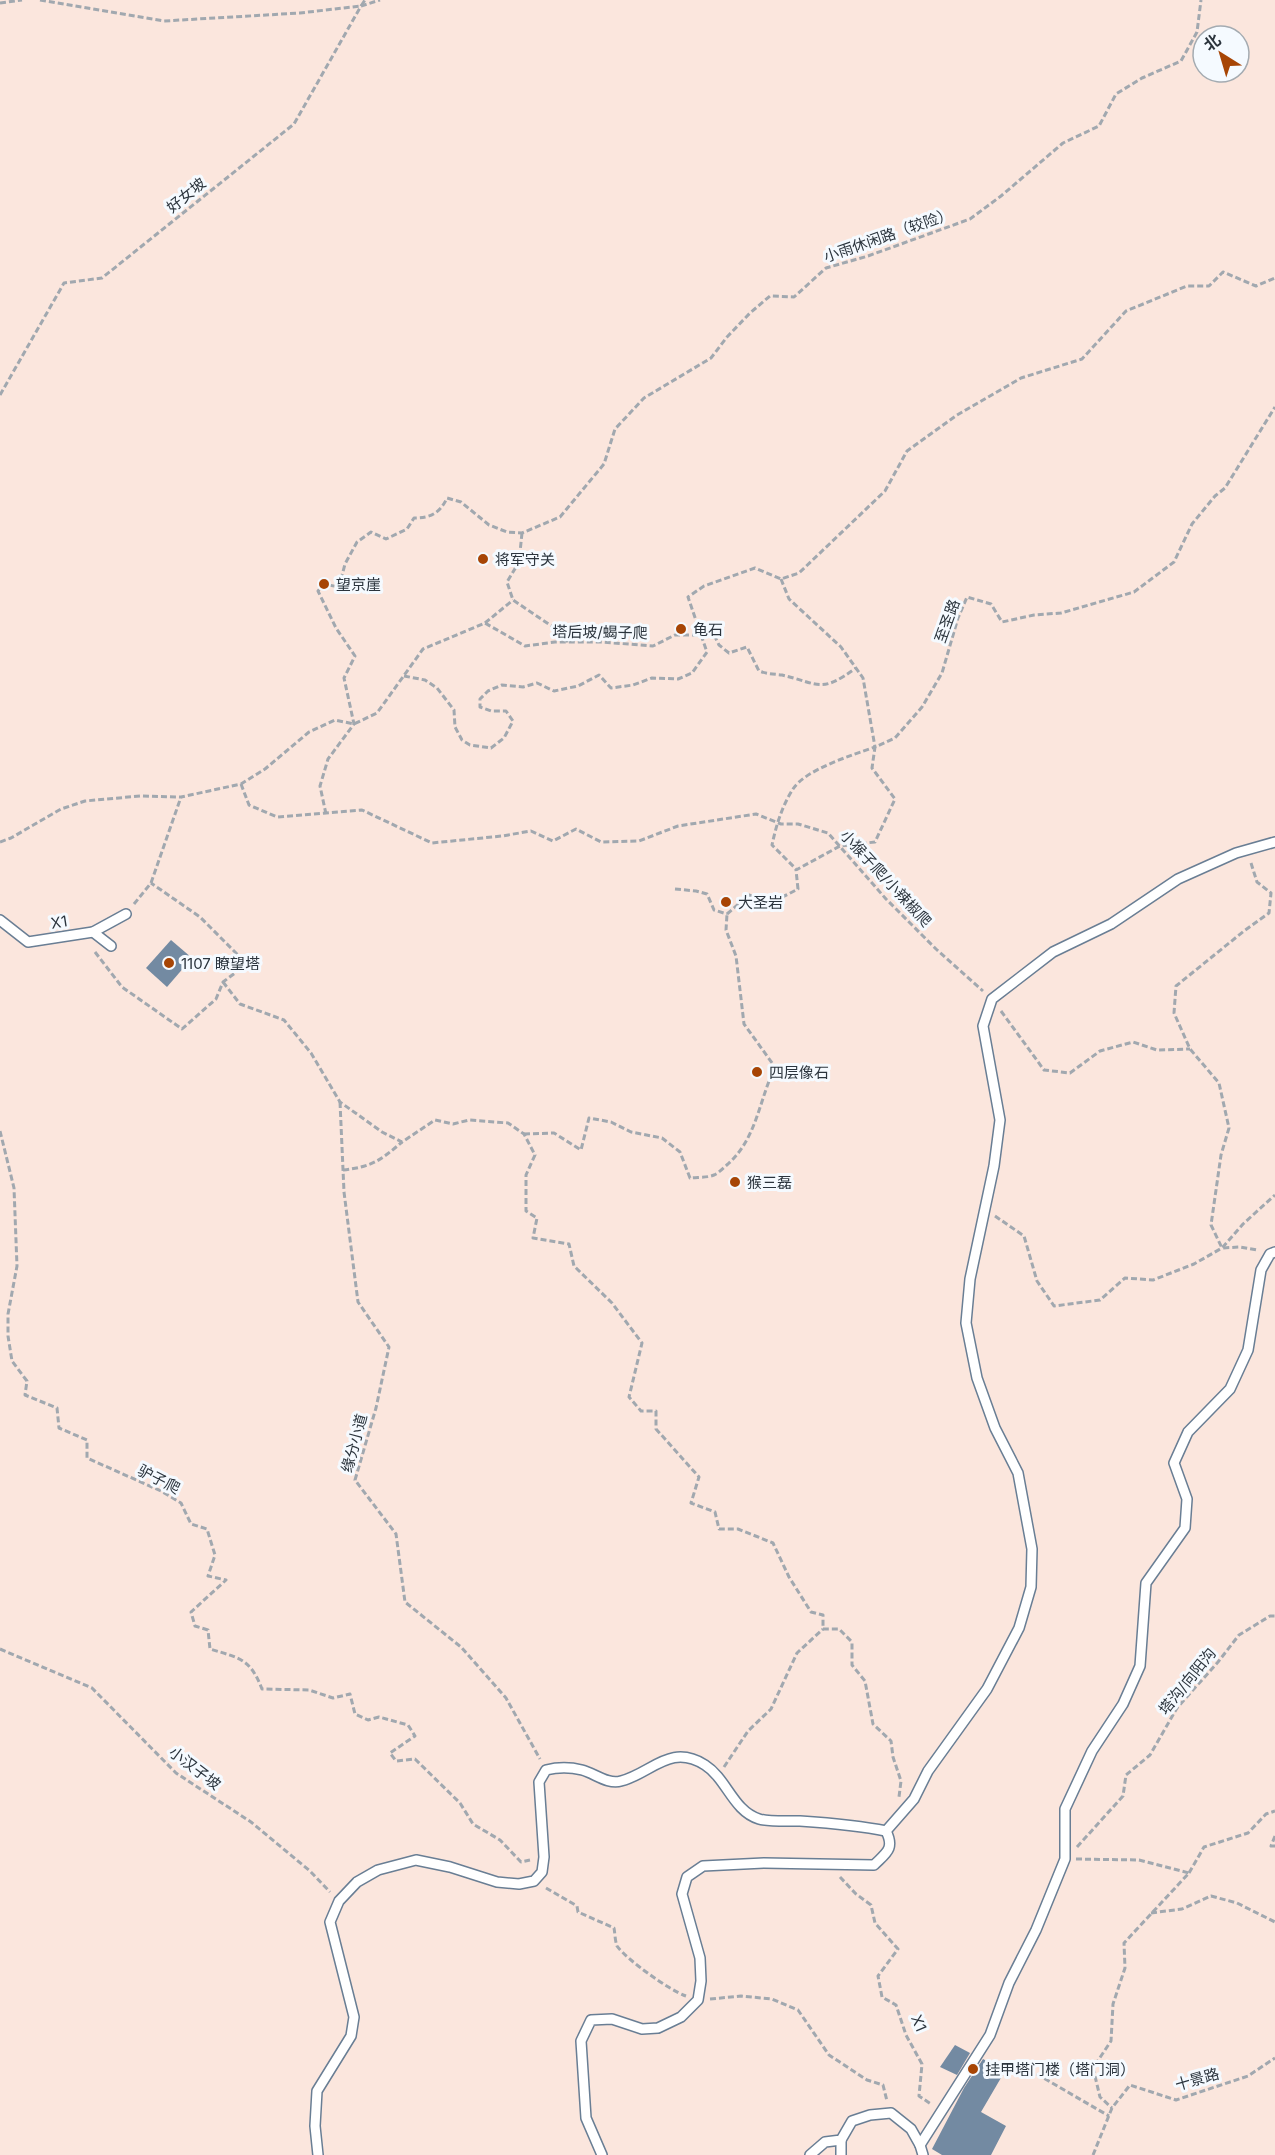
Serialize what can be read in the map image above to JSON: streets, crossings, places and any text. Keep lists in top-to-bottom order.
{
  "streets": {
    "lane": ["X1"],
    "path": [
      "好女坡",
      "小雨休闲路（较险）",
      "至圣路",
      "塔后坡/蝎子爬",
      "小猴子爬/小辣椒爬",
      "缘分小道",
      "驴子爬",
      "塔沟/向阳沟",
      "小汉子坡",
      "十景路"
    ]
  },
  "places": [
    "将军守关",
    "望京崖",
    "龟石",
    "大圣岩",
    "1107 瞭望塔",
    "四层像石",
    "猴三磊",
    "挂甲塔门楼（塔门洞）"
  ],
  "north": "top left"
}
